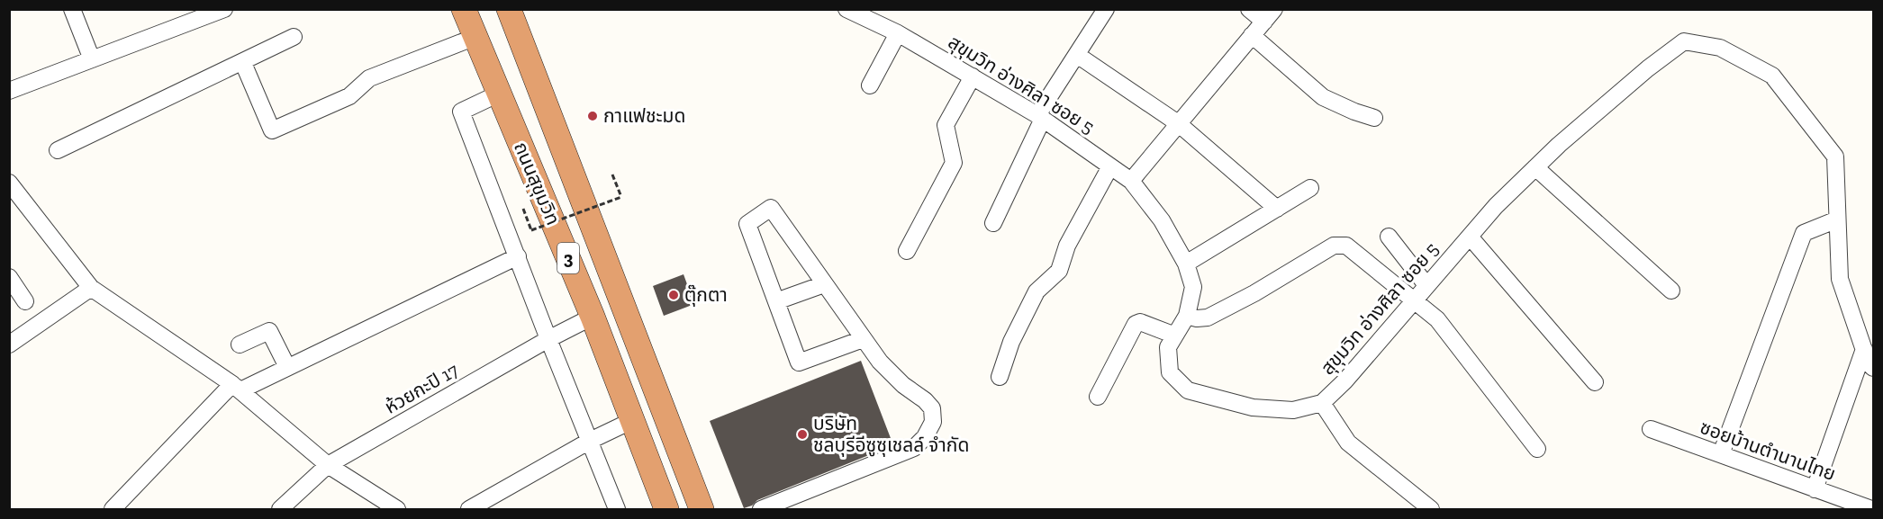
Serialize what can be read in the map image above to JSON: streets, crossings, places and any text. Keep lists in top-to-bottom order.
{
  "streets": {
    "highway": ["ถนนสุขุมวิท", "3"],
    "street": ["สุขุมวิท อ่างศิลา ซอย 5", "ห้วยกะปิ 17", "ซอยบ้านตำนานไทย"]
  },
  "crossings": [
    ["ถนนสุขุมวิท", "ห้วยกะปิ 17"]
  ],
  "places": ["กาแฟชะมด", "ตุ๊กตา", "บริษัท ชลบุรีอีซูซุเชลล์ จำกัด"]
}
